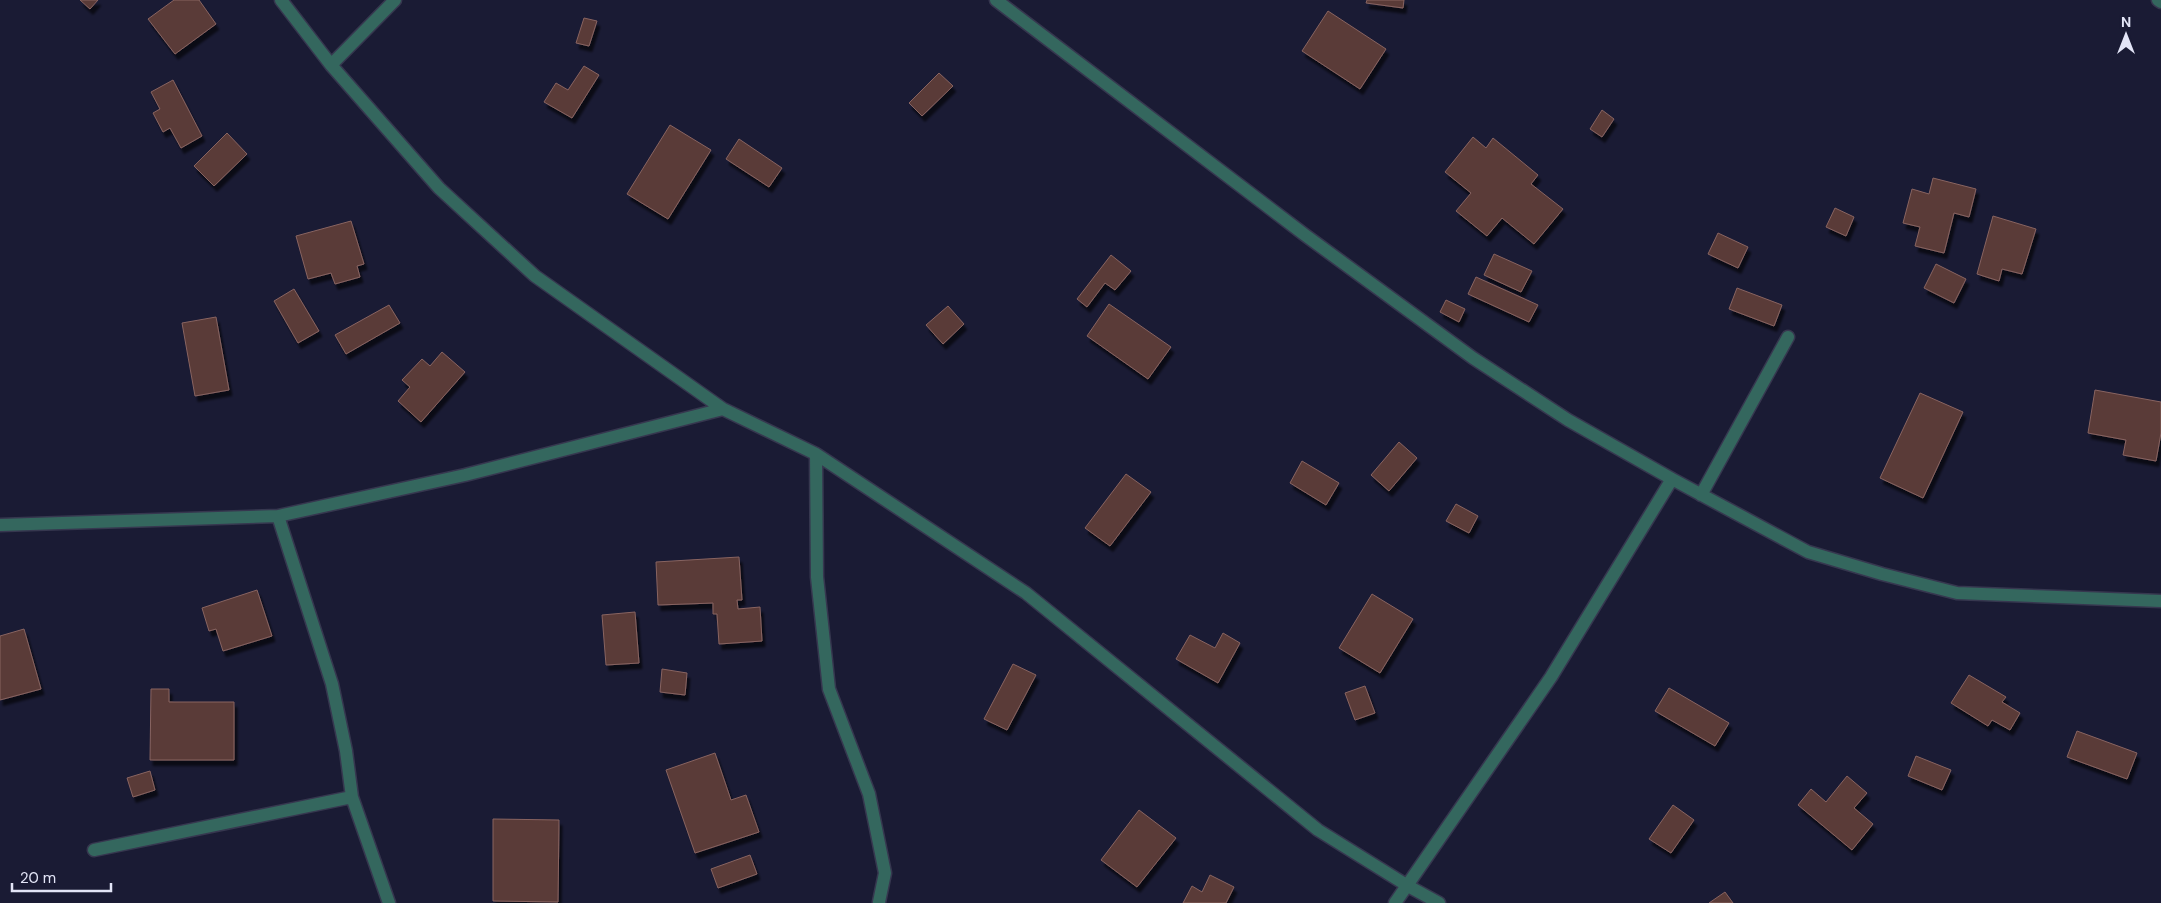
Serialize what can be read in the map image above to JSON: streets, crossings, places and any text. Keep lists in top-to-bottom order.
{
  "scale_bar": "20 m",
  "north": "top"
}
